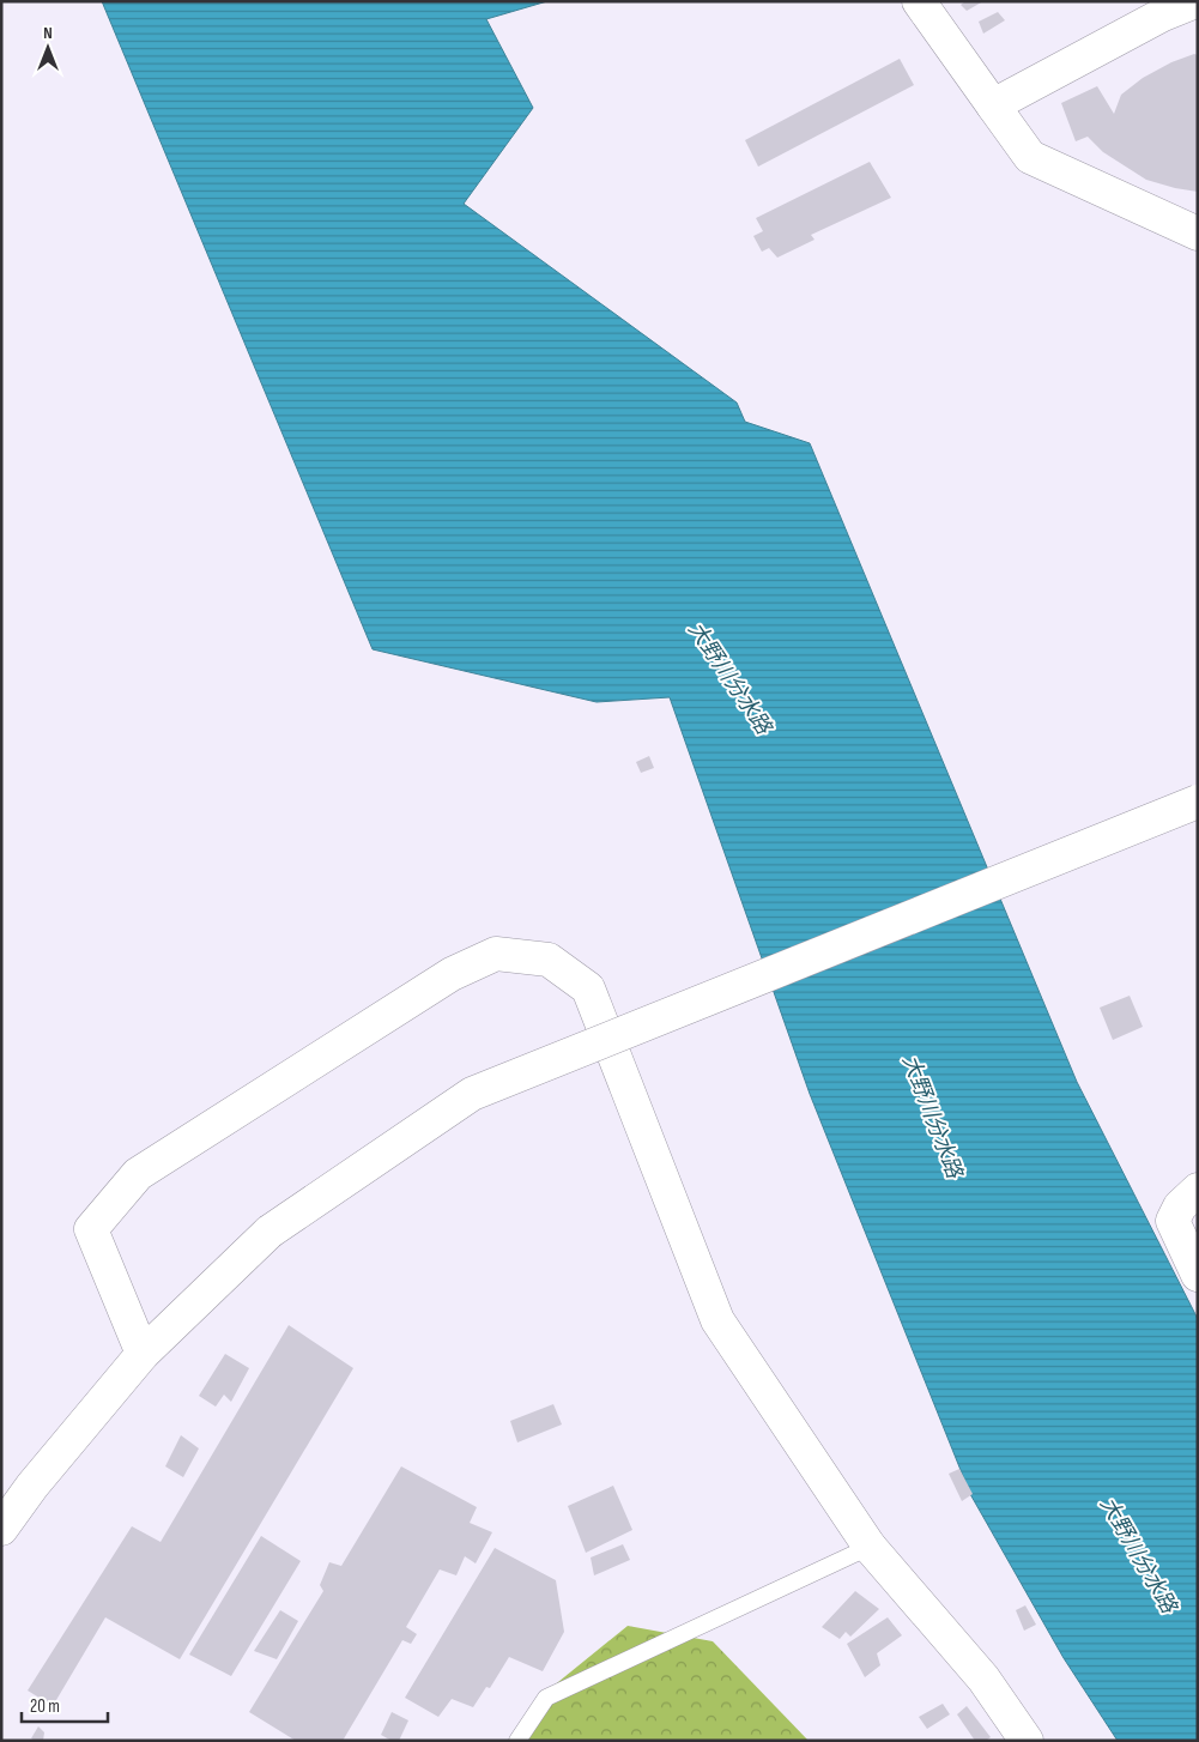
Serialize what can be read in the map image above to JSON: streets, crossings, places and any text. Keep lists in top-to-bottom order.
{
  "water": ["大野川分水路"],
  "scale_bar": "20 m",
  "north": "top"
}
